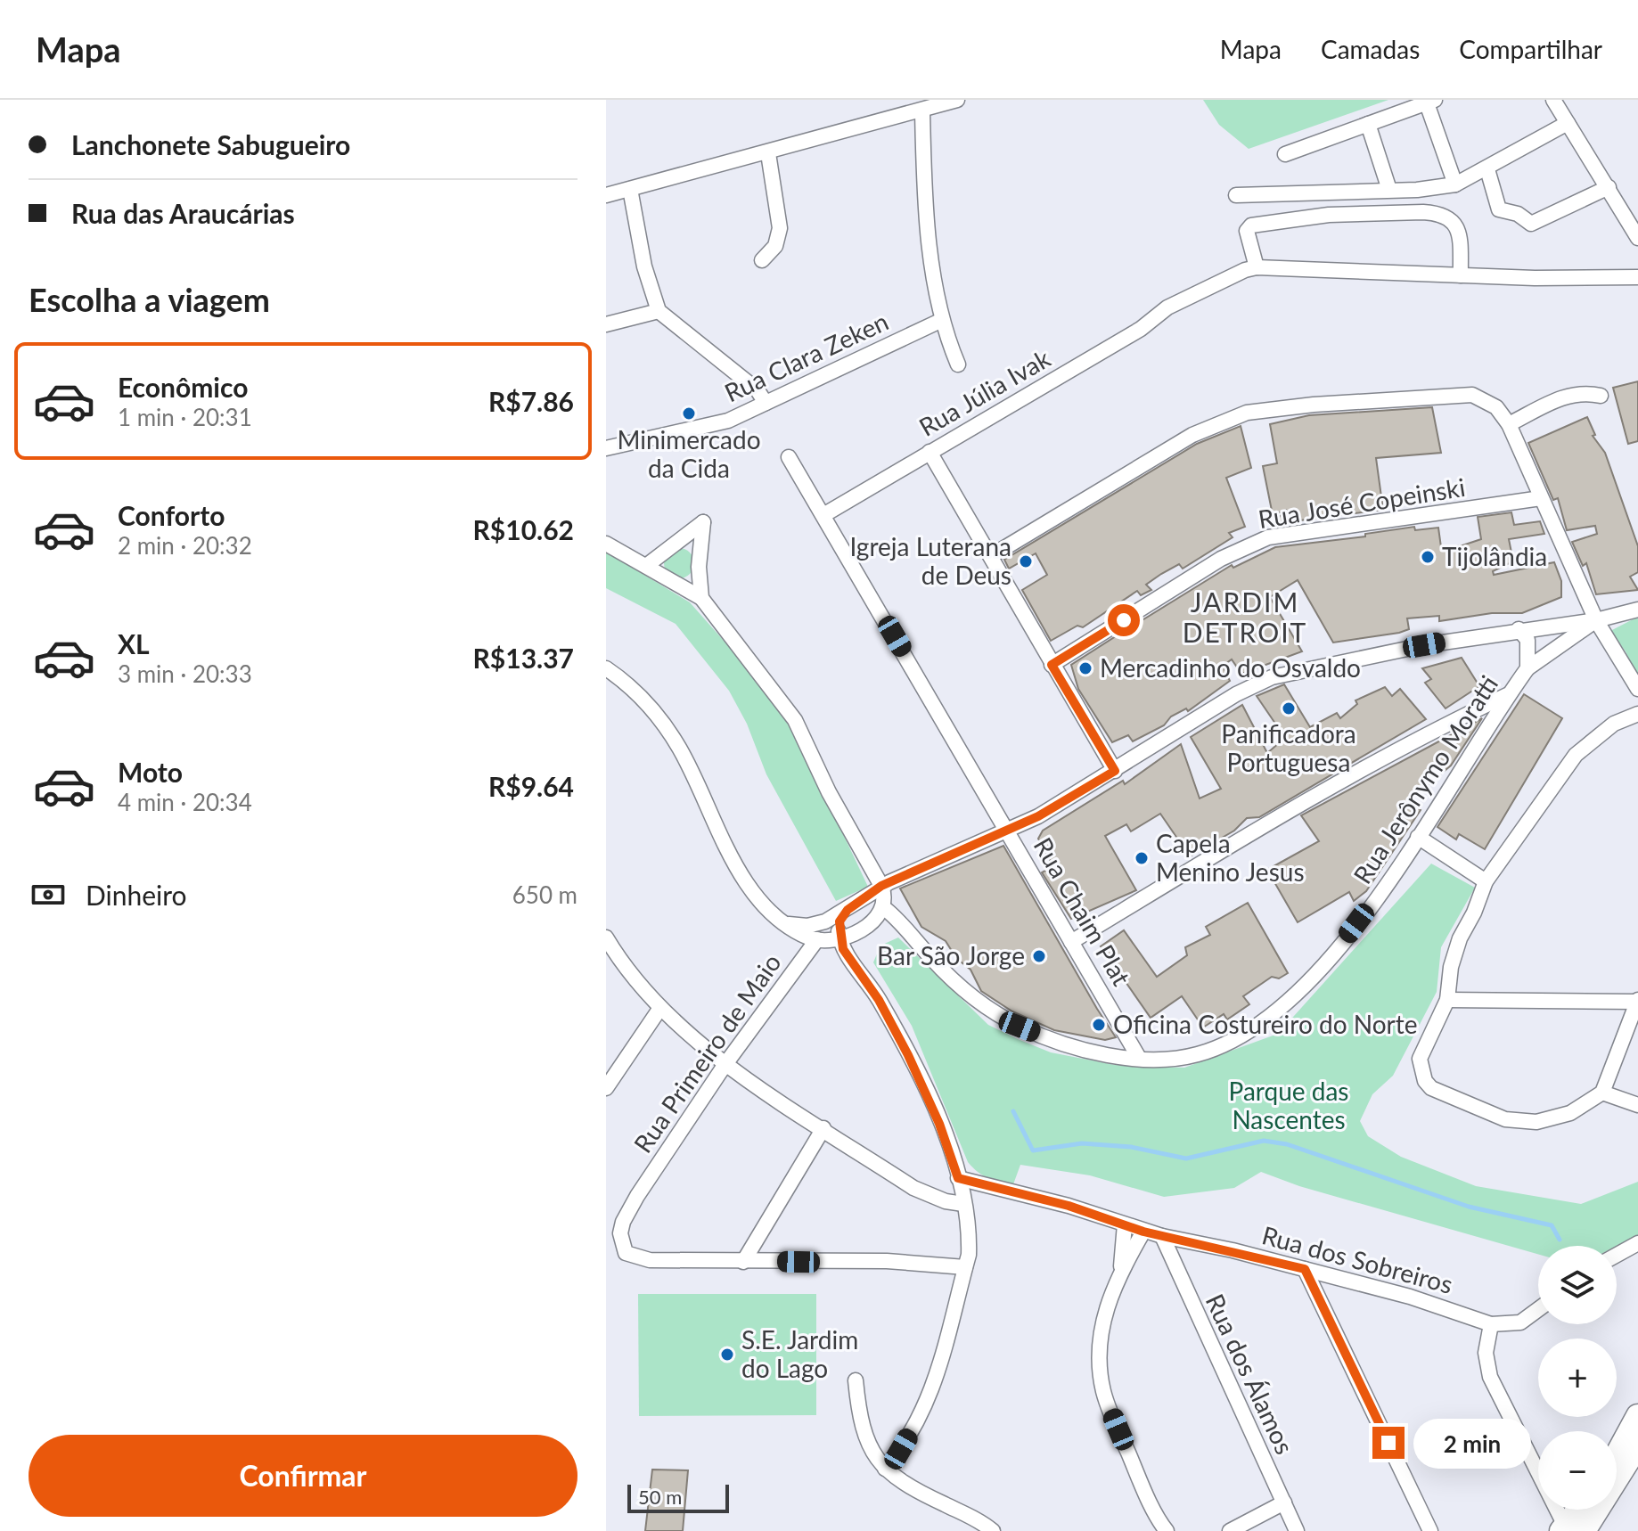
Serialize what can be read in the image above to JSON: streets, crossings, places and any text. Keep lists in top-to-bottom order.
{
  "streets": {
    "street": [
      "Rua Clara Zeken",
      "Rua Júlia Ivak",
      "Rua José Copeinski",
      "Rua Jerônymo Moratti",
      "Rua Chaim Plat",
      "Rua Primeiro de Maio",
      "Rua dos Sobreiros",
      "Rua dos Álamos"
    ]
  },
  "crossings": [
    ["Rua Júlia Ivak", "Rua Chaim Plat"],
    ["Rua Jerônymo Moratti", "Rua Chaim Plat"],
    ["Rua dos Sobreiros", "Rua dos Álamos"]
  ],
  "districts": ["JARDIM DETROIT"],
  "parks": ["Parque das Nascentes"],
  "places": [
    "Minimercado da Cida",
    "Tijolândia",
    "Igreja Luterana de Deus",
    "Mercadinho do Osvaldo",
    "Panificadora Portuguesa",
    "Capela Menino Jesus",
    "Bar São Jorge",
    "Oficina Costureiro do Norte",
    "S.E. Jardim do Lago"
  ],
  "scale_bar": "50 m",
  "page": {
    "header": "Mapa",
    "nav": ["Mapa", "Camadas", "Compartilhar"],
    "banner": ["Lanchonete Sabugueiro", "Rua das Araucárias"],
    "heading": "Escolha a viagem",
    "list": [
      {
        "name": "Econômico",
        "note": "1 min · 20:31",
        "value": "R$7.86"
      },
      {
        "name": "Conforto",
        "note": "2 min · 20:32",
        "value": "R$10.62"
      },
      {
        "name": "XL",
        "note": "3 min · 20:33",
        "value": "R$13.37"
      },
      {
        "name": "Moto",
        "note": "4 min · 20:34",
        "value": "R$9.64"
      }
    ],
    "pay": ["Dinheiro", "650 m"],
    "map_buttons": ["+", "−"],
    "bubble": "2 min",
    "buttons": "Confirmar",
    "scale": "50 m"
  }
}
